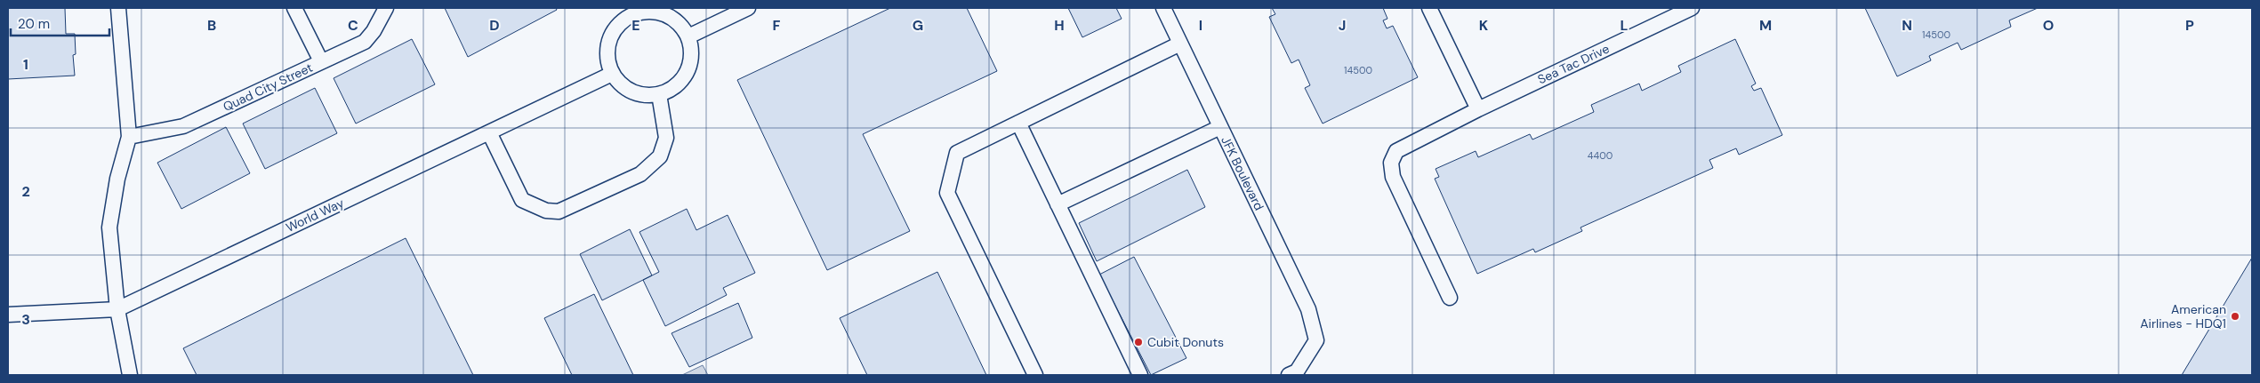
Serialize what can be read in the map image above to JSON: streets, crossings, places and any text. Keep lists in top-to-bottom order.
{
  "streets": {
    "lane": [
      "Sea Tac Drive",
      "Quad City Street",
      "JFK Boulevard",
      "World Way"
    ]
  },
  "places": ["American Airlines - HDQ1", "Cubit Donuts"],
  "house_numbers": ["14500", "14500", "4400"],
  "scale_bar": "20 m",
  "grid": {
    "columns": [
      "B",
      "C",
      "D",
      "E",
      "F",
      "G",
      "H",
      "I",
      "J",
      "K",
      "L",
      "M",
      "N",
      "O",
      "P"
    ],
    "rows": ["1", "2", "3"]
  }
}
